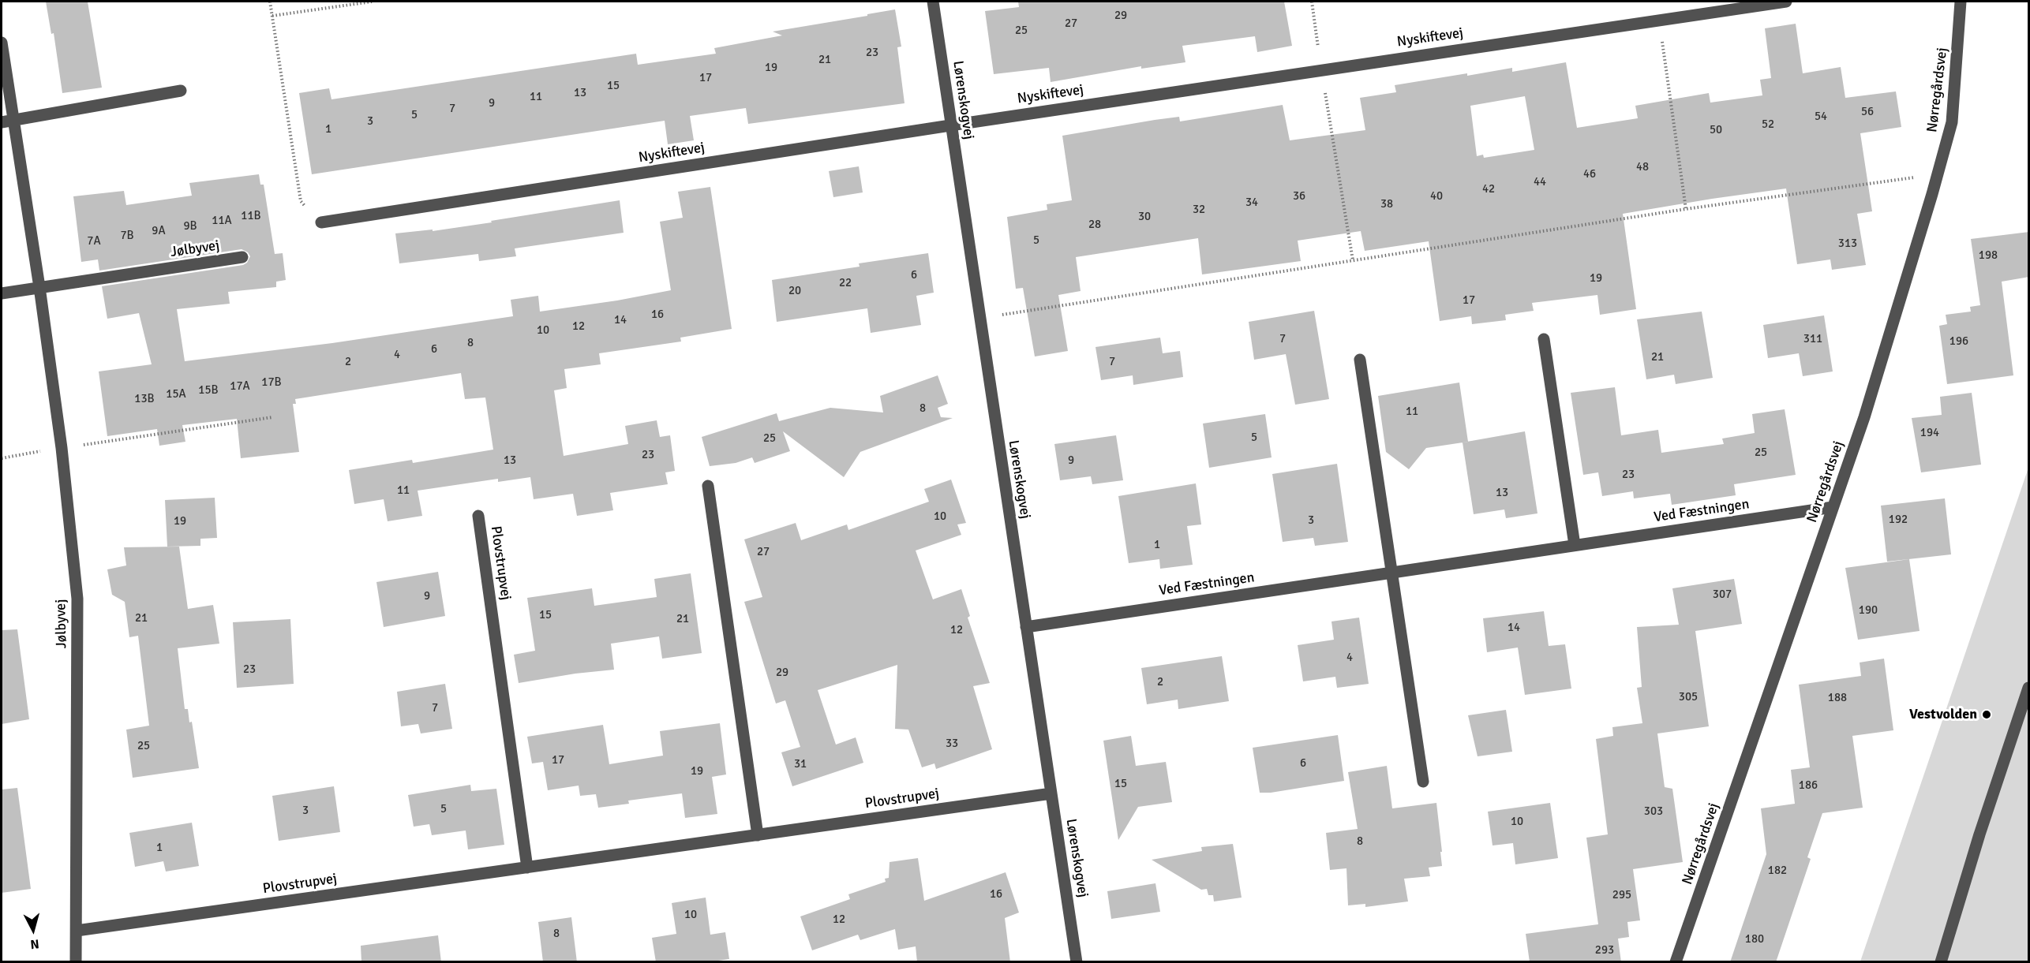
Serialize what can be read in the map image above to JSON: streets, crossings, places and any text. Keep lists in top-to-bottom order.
{
  "streets": {
    "street": [
      "Nyskiftevej",
      "Nørregårdsvej",
      "Lørenskogvej",
      "Jølbyvej",
      "Ved Fæstningen",
      "Plovstrupvej"
    ]
  },
  "crossings": [
    ["Nyskiftevej", "Lørenskogvej"],
    ["Nørregårdsvej", "Ved Fæstningen"],
    ["Lørenskogvej", "Ved Fæstningen"],
    ["Lørenskogvej", "Plovstrupvej"],
    ["Jølbyvej", "Plovstrupvej"]
  ],
  "places": ["Vestvolden"],
  "house_numbers": [
    "29",
    "27",
    "25",
    "23",
    "21",
    "19",
    "17",
    "15",
    "13",
    "11",
    "9",
    "7",
    "56",
    "5",
    "54",
    "3",
    "52",
    "1",
    "50",
    "48",
    "46",
    "44",
    "42",
    "36",
    "40",
    "34",
    "38",
    "32",
    "11B",
    "30",
    "11A",
    "28",
    "9B",
    "9A",
    "7B",
    "5",
    "7A",
    "313",
    "198",
    "6",
    "19",
    "22",
    "20",
    "17",
    "16",
    "14",
    "12",
    "10",
    "7",
    "311",
    "196",
    "8",
    "6",
    "4",
    "21",
    "2",
    "7",
    "17B",
    "17A",
    "15B",
    "15A",
    "13B",
    "8",
    "11",
    "194",
    "5",
    "25",
    "25",
    "23",
    "13",
    "9",
    "23",
    "11",
    "13",
    "10",
    "192",
    "3",
    "19",
    "1",
    "27",
    "307",
    "9",
    "190",
    "15",
    "21",
    "21",
    "14",
    "12",
    "4",
    "23",
    "29",
    "2",
    "305",
    "188",
    "7",
    "33",
    "25",
    "17",
    "6",
    "31",
    "19",
    "15",
    "186",
    "5",
    "3",
    "303",
    "10",
    "8",
    "1",
    "182",
    "16",
    "295",
    "10",
    "12",
    "8",
    "180",
    "293"
  ],
  "north": "bottom"
}
